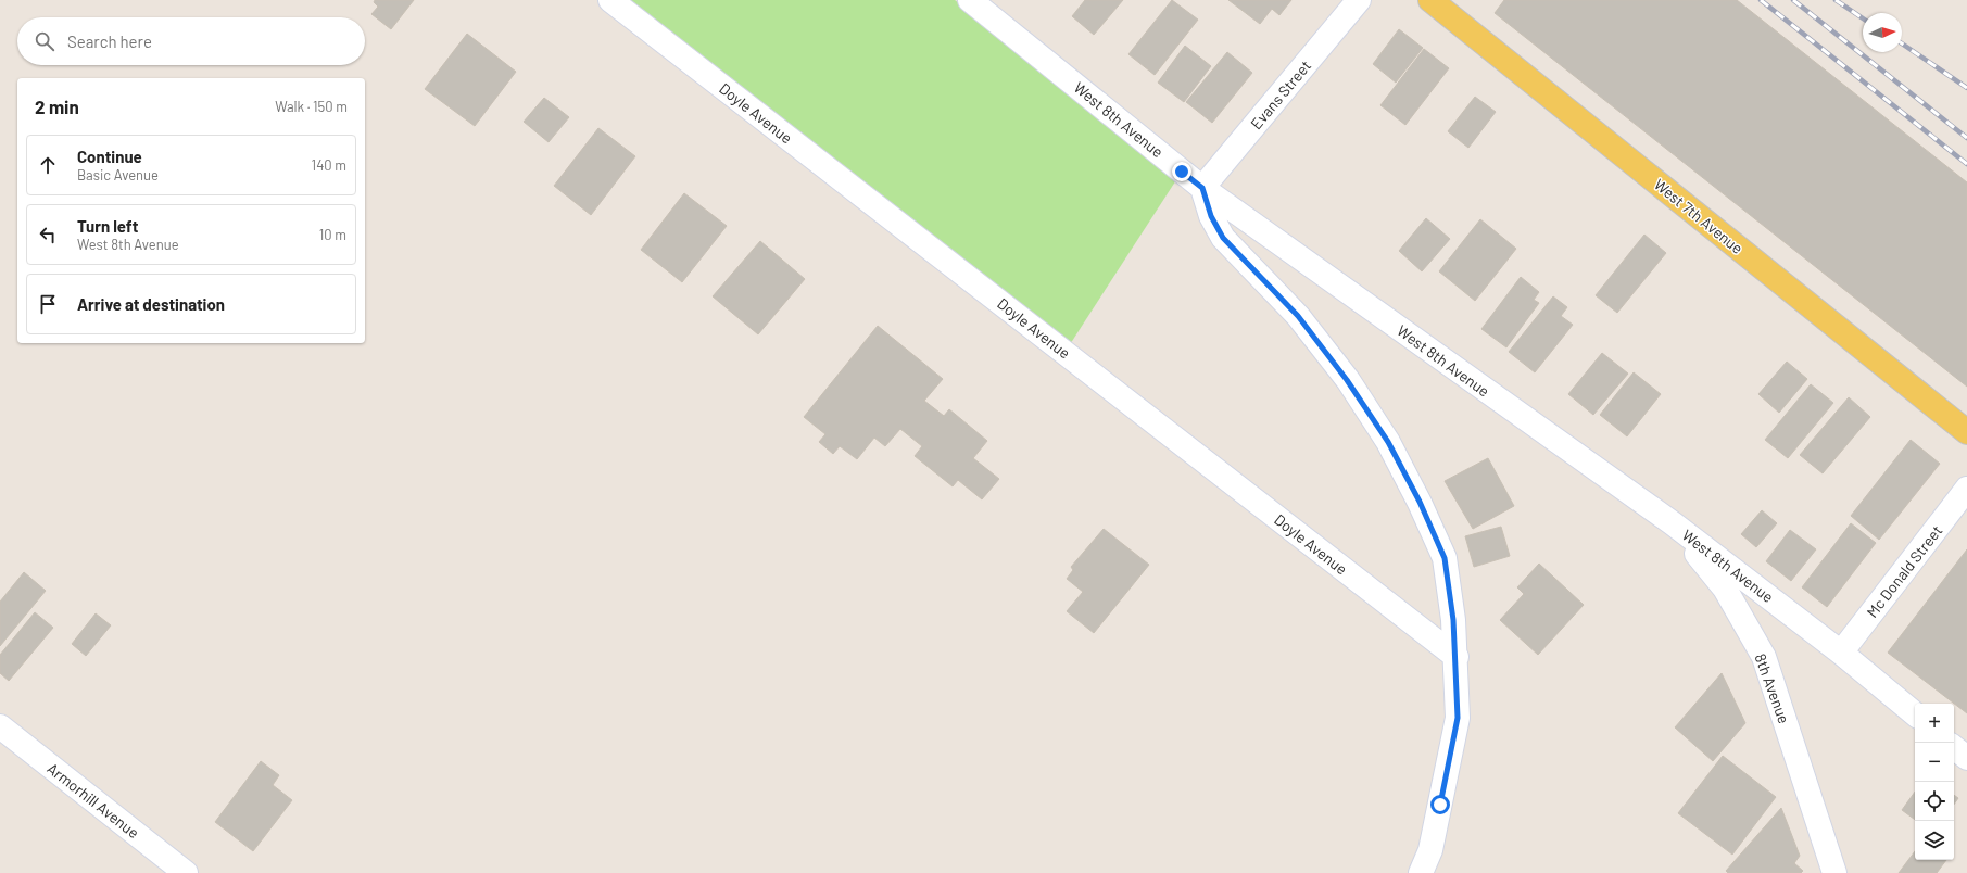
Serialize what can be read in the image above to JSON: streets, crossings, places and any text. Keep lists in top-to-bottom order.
{
  "streets": {
    "main road": ["West 7th Avenue"],
    "street": [
      "Evans Street",
      "Doyle Avenue",
      "West 8th Avenue",
      "Mc Donald Street",
      "8th Avenue",
      "Armorhill Avenue"
    ]
  },
  "crossings": [
    ["Evans Street", "West 8th Avenue"],
    ["West 8th Avenue", "Mc Donald Street"],
    ["West 8th Avenue", "8th Avenue"]
  ],
  "north": "right",
  "page": {
    "search": "Search here",
    "heading": ["2 min", "Walk · 150 m"],
    "list": [
      ["Continue", "Basic Avenue", "140 m"],
      ["Turn left", "West 8th Avenue", "10 m"],
      "Arrive at destination"
    ],
    "map_buttons": ["+", "−"]
  }
}
